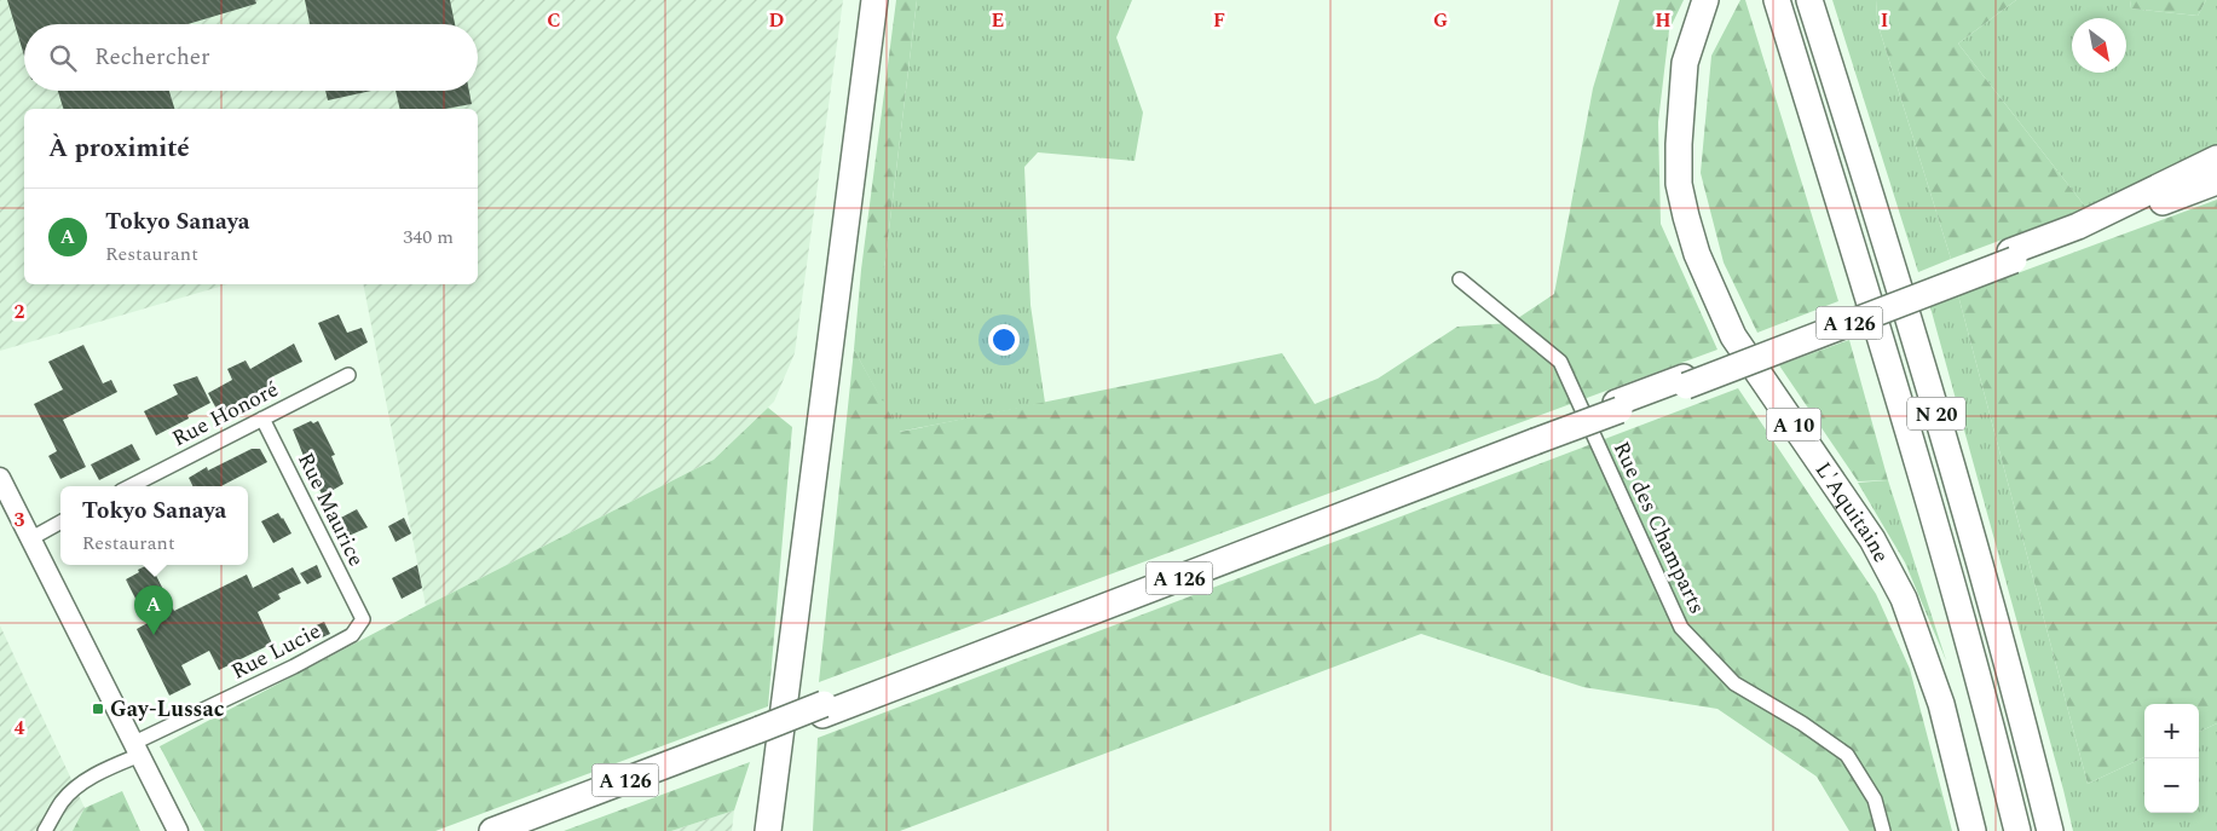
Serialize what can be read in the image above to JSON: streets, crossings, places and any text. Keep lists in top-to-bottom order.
{
  "streets": {
    "highway": [
      "A 126",
      "N 20",
      "A 10",
      "L'Aquitaine"
    ],
    "street": [
      "Rue Honoré",
      "Rue Maurice",
      "Rue des Champarts",
      "Rue Lucie"
    ]
  },
  "crossings": [
    ["Rue Honoré", "Rue Maurice"],
    ["Rue Maurice", "Rue Lucie"]
  ],
  "places": {
    "transit": ["Gay-Lussac"]
  },
  "north": "bottom right",
  "page": {
    "search": "Rechercher",
    "heading": "À proximité",
    "list": [
      {
        "mark": "A",
        "name": "Tokyo Sanaya",
        "note": "Restaurant",
        "value": "340 m"
      }
    ],
    "popup": ["Tokyo Sanaya", "Restaurant"],
    "pins": "A",
    "map_buttons": ["+", "−"]
  },
  "grid": {
    "columns": [
      "C",
      "D",
      "E",
      "F",
      "G",
      "H",
      "I"
    ],
    "rows": ["2", "3", "4"]
  }
}
